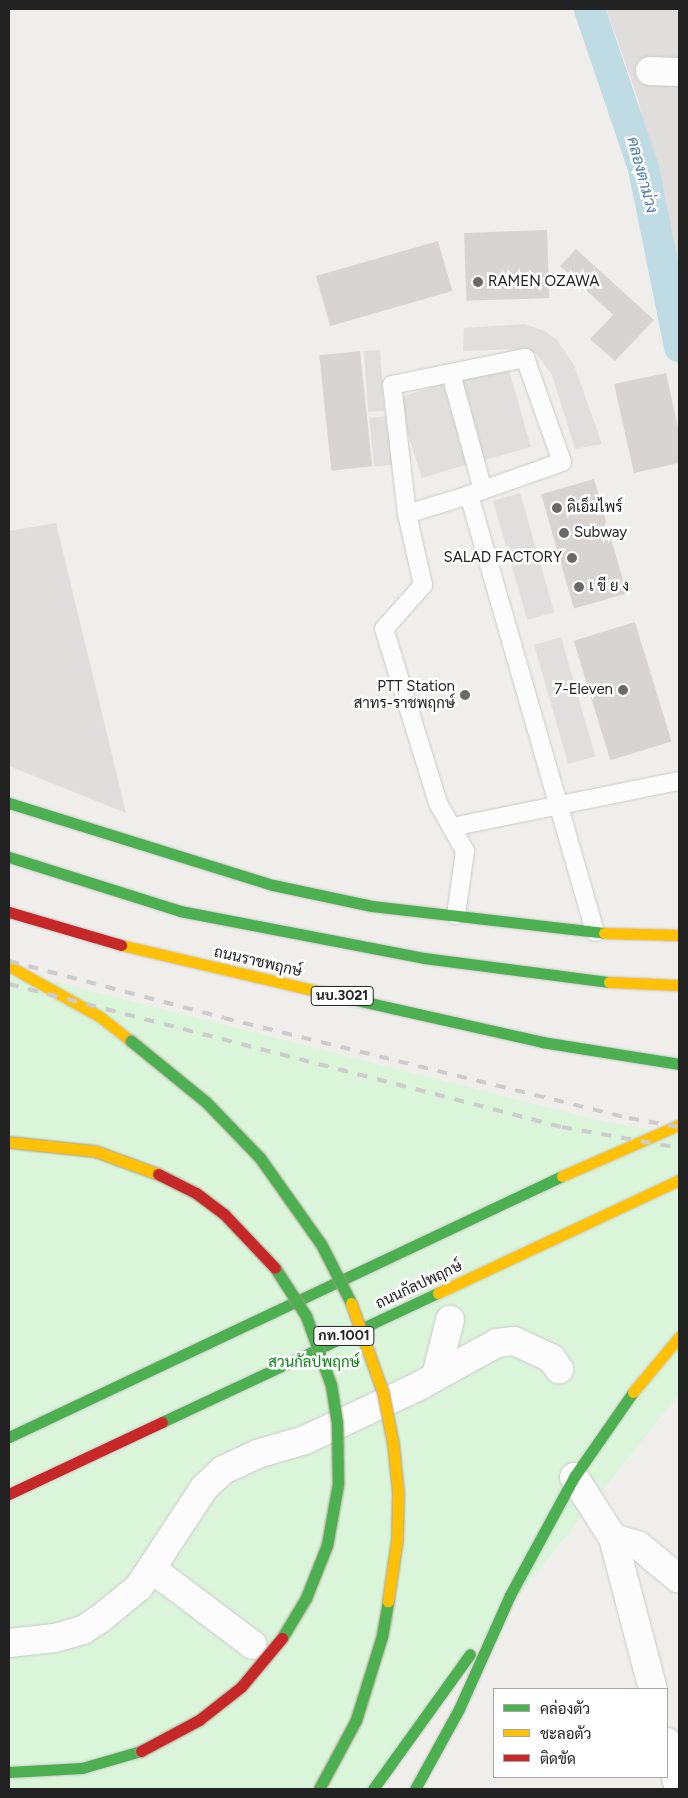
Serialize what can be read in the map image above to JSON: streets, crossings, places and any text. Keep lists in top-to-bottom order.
{
  "streets": {
    "main road": [
      "ถนนราชพฤกษ์",
      "นบ.3021",
      "ถนนกัลปพฤกษ์",
      "กท.1001"
    ]
  },
  "water": ["คลองตาม่วง"],
  "parks": ["สวนกัลปพฤกษ์"],
  "places": [
    "RAMEN OZAWA",
    "ดิเอ็มไพร์",
    "Subway",
    "SALAD FACTORY",
    "เ ขี ย ง",
    "7-Eleven",
    "PTT Station สาทร-ราชพฤกษ์"
  ],
  "legend": ["คล่องตัว", "ชะลอตัว", "ติดขัด"]
}
